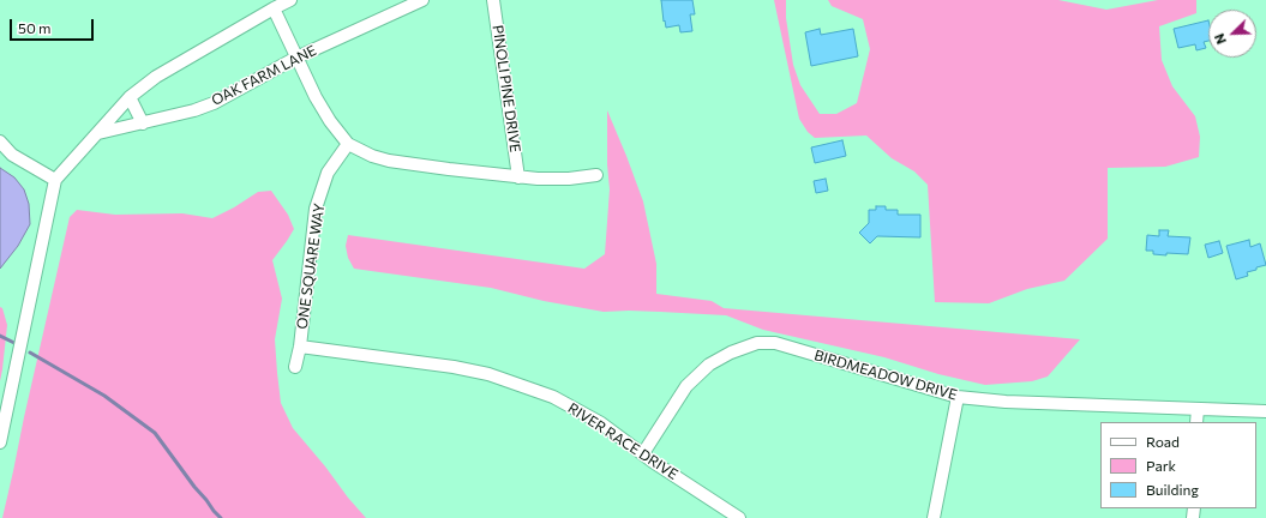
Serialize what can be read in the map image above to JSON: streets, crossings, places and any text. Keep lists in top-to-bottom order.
{
  "streets": {
    "street": [
      "OAK FARM LANE",
      "PINOLI PINE DRIVE",
      "ONE SQUARE WAY",
      "BIRDMEADOW DRIVE",
      "RIVER RACE DRIVE"
    ]
  },
  "crossings": [
    ["ONE SQUARE WAY", "RIVER RACE DRIVE"],
    ["BIRDMEADOW DRIVE", "RIVER RACE DRIVE"]
  ],
  "legend": ["Road", "Park", "Building"],
  "scale_bar": "50 m",
  "north": "bottom left"
}
